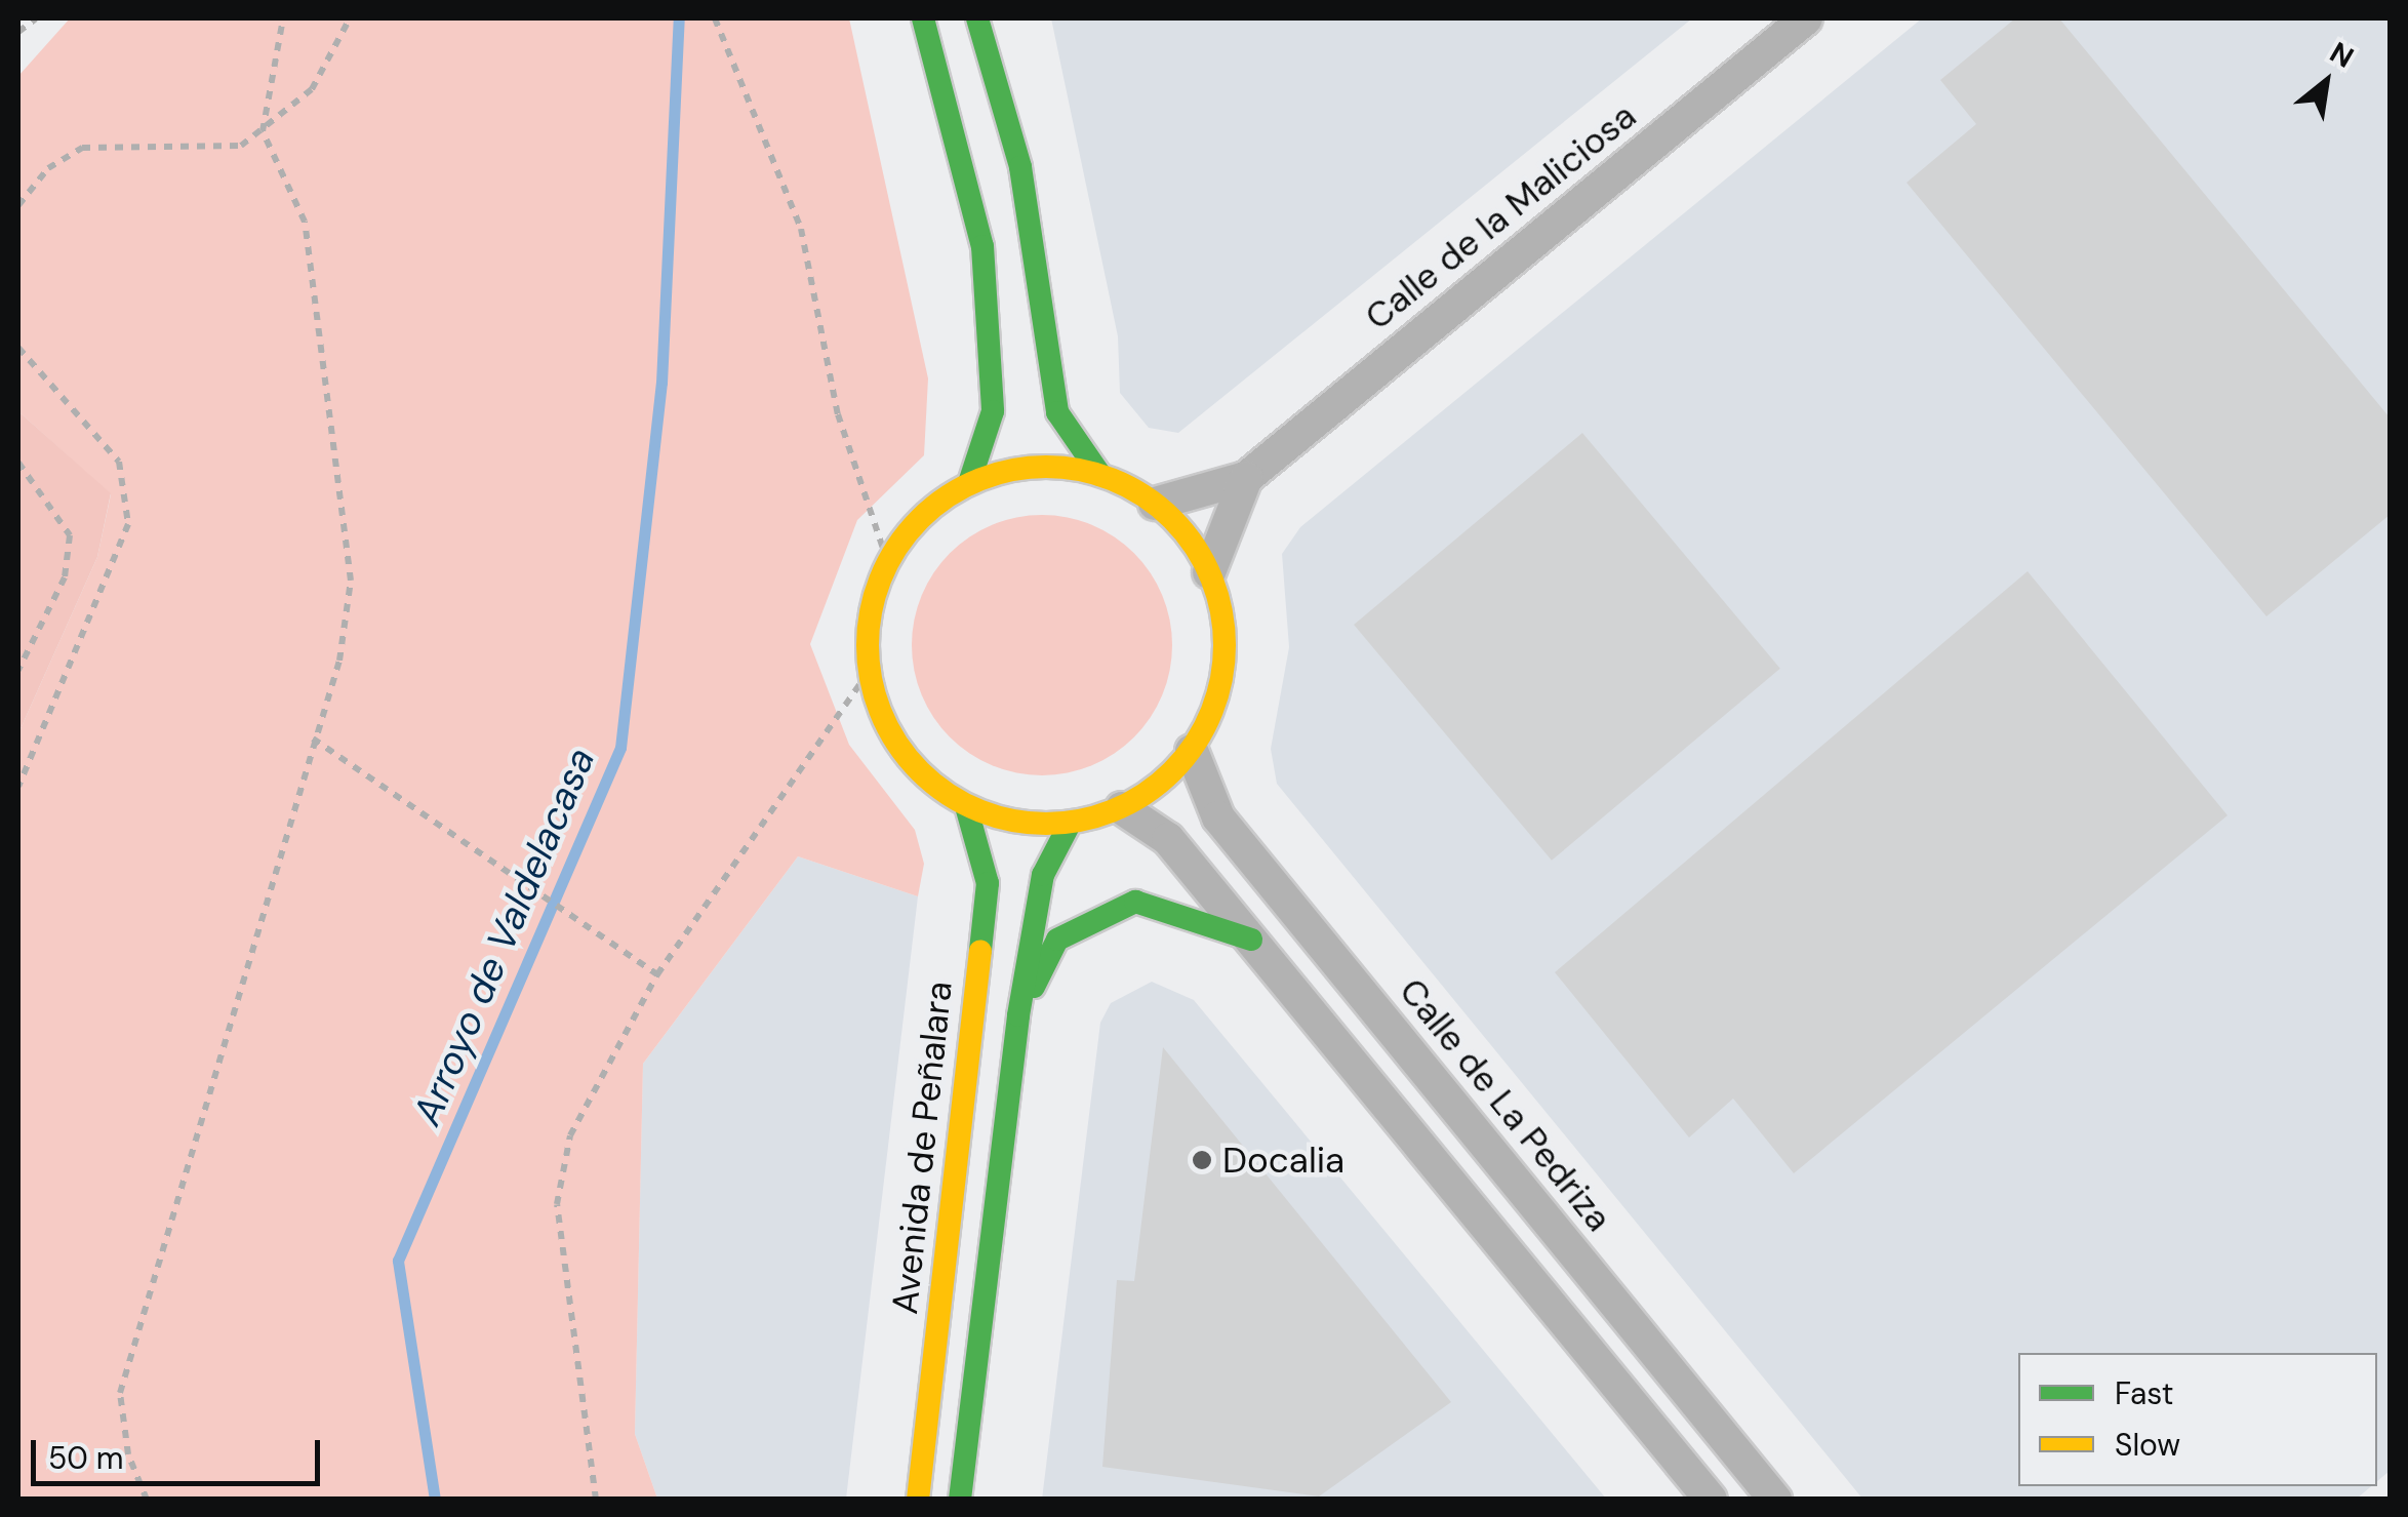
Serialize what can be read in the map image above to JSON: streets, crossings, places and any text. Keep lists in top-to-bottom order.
{
  "streets": {
    "street": ["Calle de la Maliciosa", "Calle de La Pedriza", "Avenida de Peñalara"]
  },
  "crossings": [
    ["Calle de la Maliciosa", "Calle de La Pedriza"],
    ["Calle de la Maliciosa", "Avenida de Peñalara"],
    ["Calle de La Pedriza", "Avenida de Peñalara"]
  ],
  "water": ["Arroyo de Valdelacasa"],
  "places": ["Docalia"],
  "legend": ["Fast", "Slow"],
  "scale_bar": "50 m",
  "north": "top right"
}
